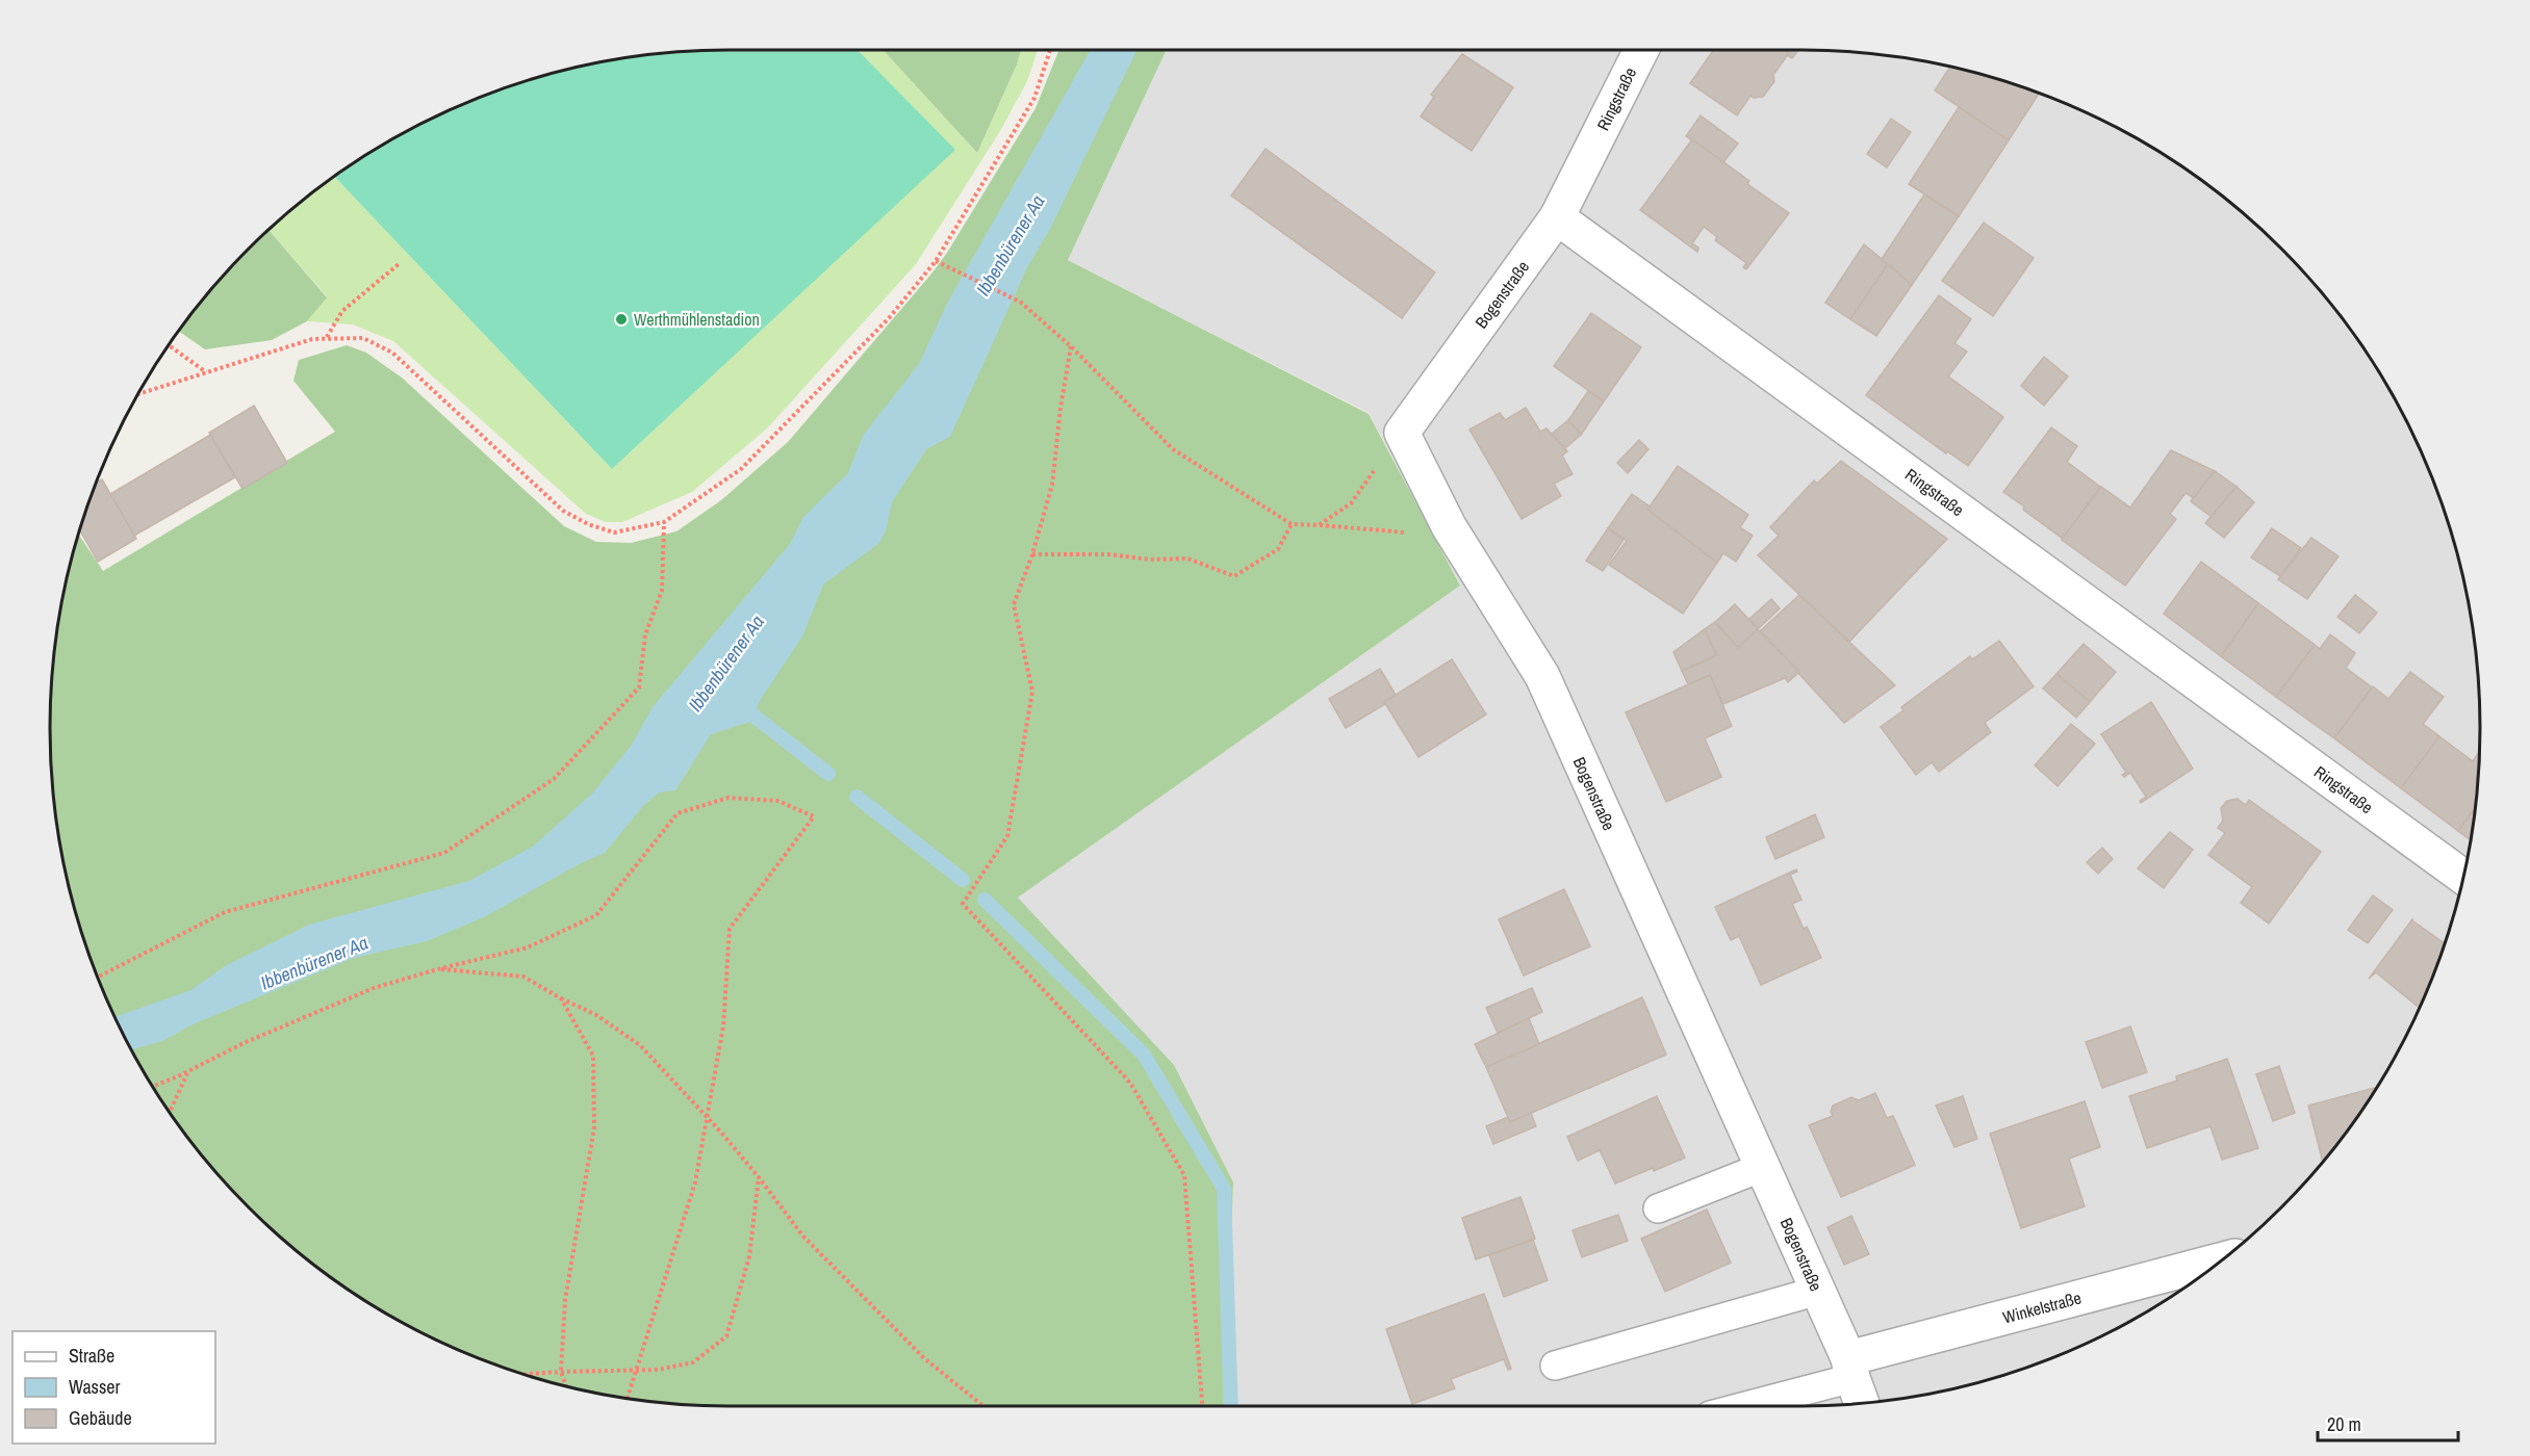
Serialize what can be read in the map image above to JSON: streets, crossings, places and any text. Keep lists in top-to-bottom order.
{
  "streets": {
    "street": ["Ringstraße", "Bogenstraße", "Winkelstraße"]
  },
  "crossings": [
    ["Ringstraße", "Bogenstraße"],
    ["Bogenstraße", "Winkelstraße"]
  ],
  "water": ["Ibbenbürener Aa"],
  "places": ["Werthmühlenstadion"],
  "legend": ["Straße", "Wasser", "Gebäude"],
  "scale_bar": "20 m"
}
